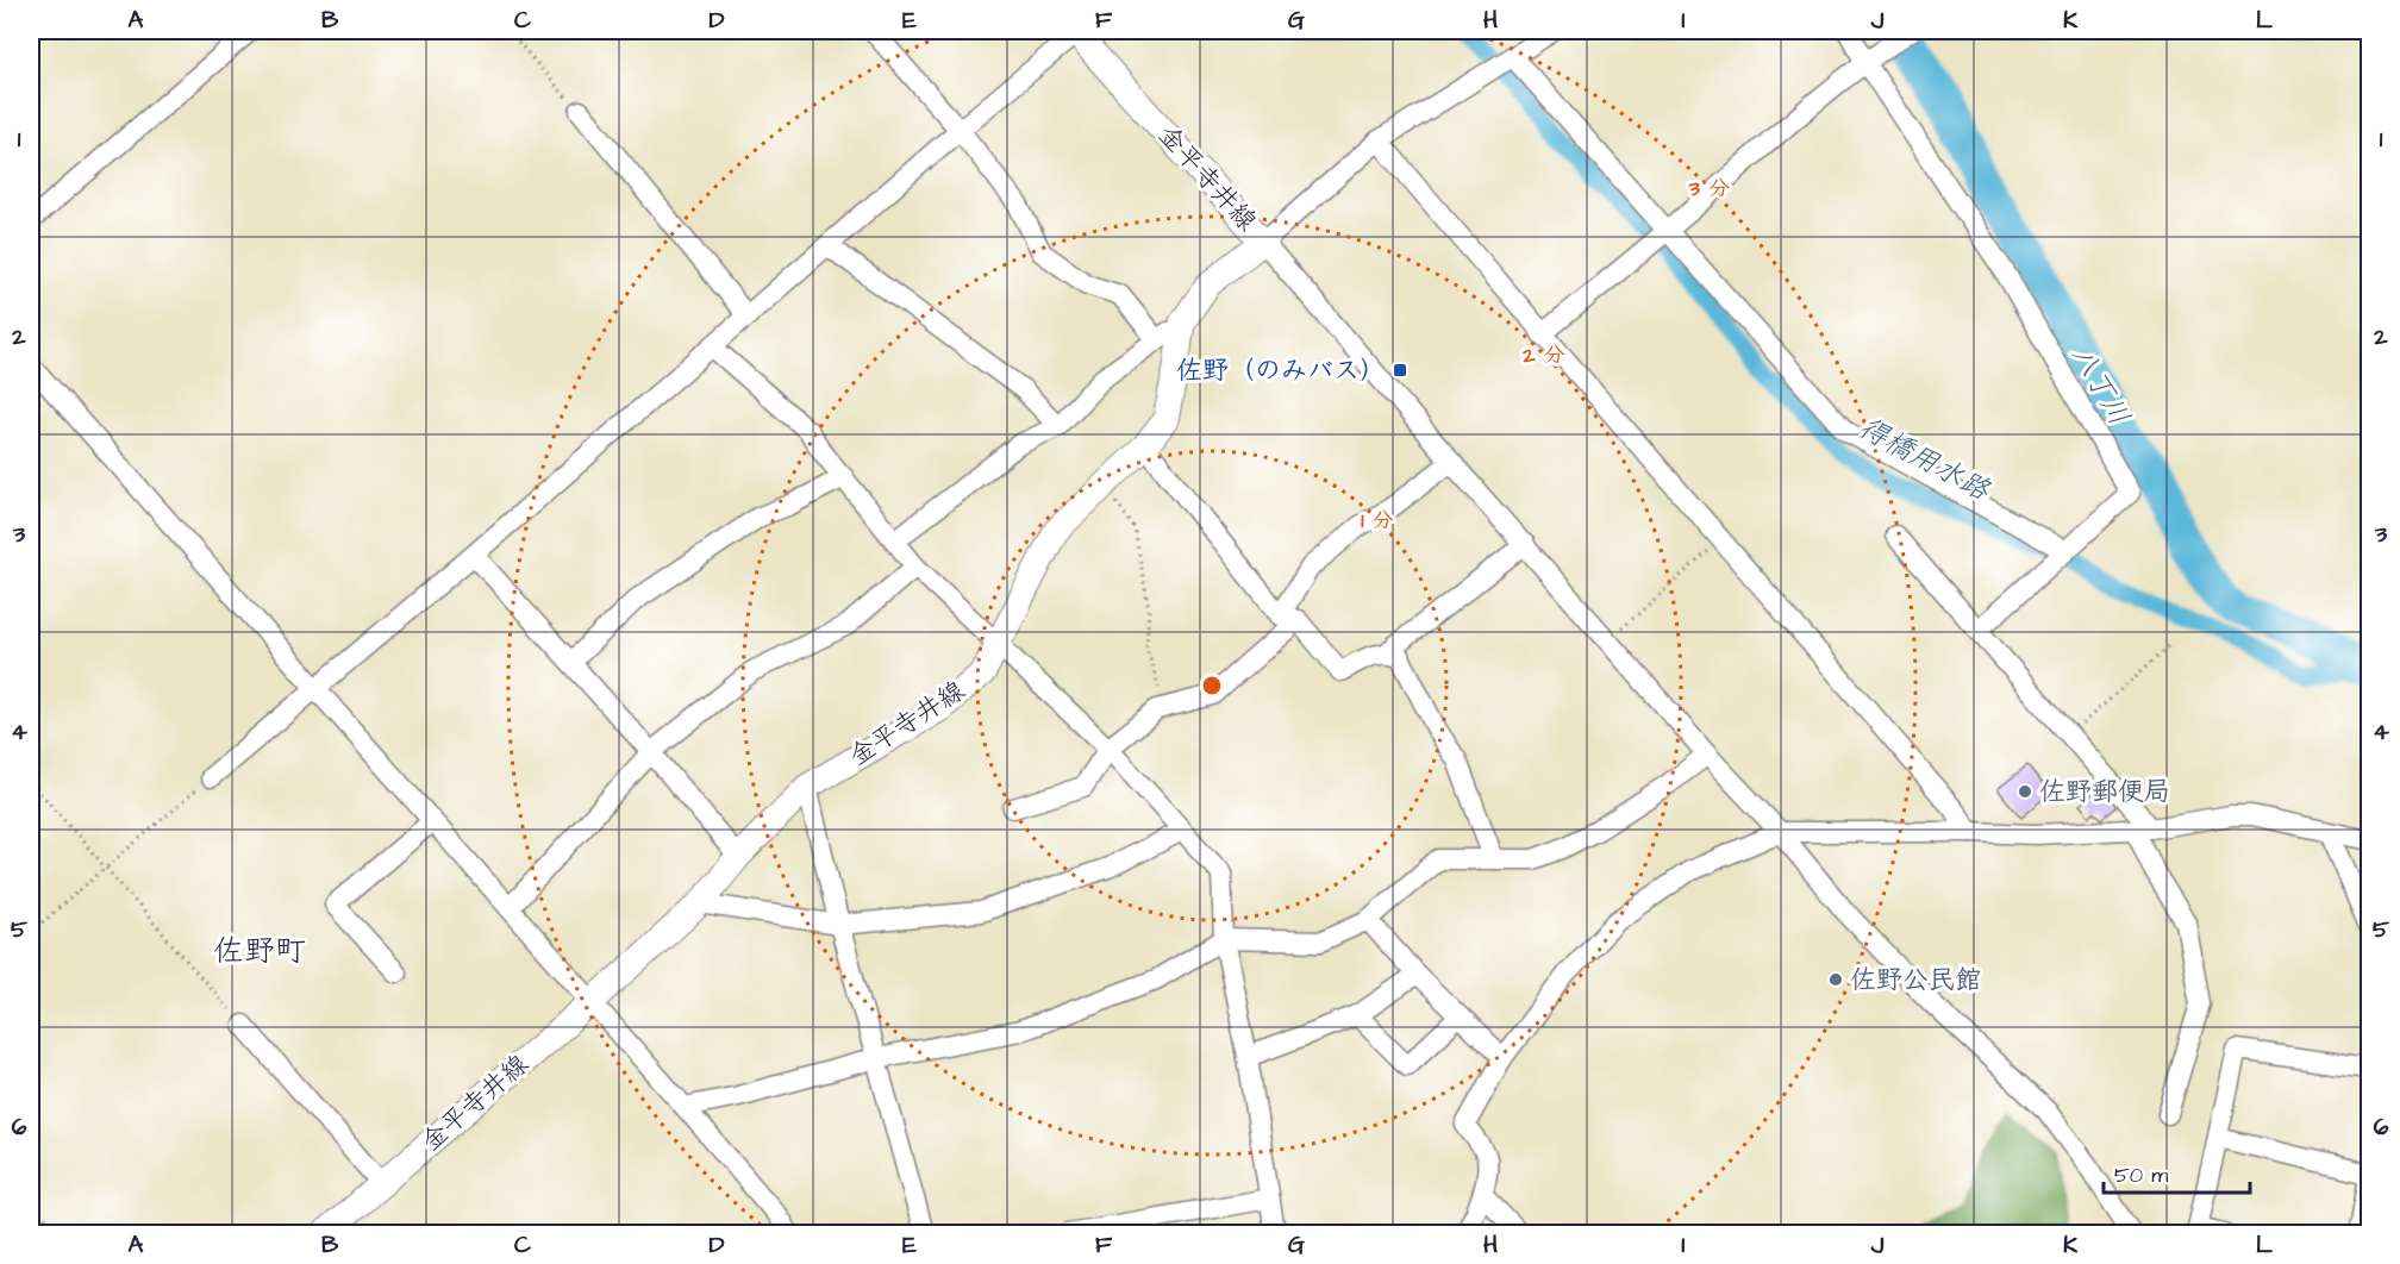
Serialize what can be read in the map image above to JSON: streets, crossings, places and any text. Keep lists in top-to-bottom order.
{
  "streets": {
    "main road": ["金平寺井線"]
  },
  "districts": ["佐野町"],
  "water": ["八丁川", "得橋用水路"],
  "places": {
    "transit": ["佐野（のみバス）"],
    "other": ["佐野郵便局", "佐野公民館"]
  },
  "scale_bar": "50 m",
  "grid": {
    "columns": [
      "A",
      "B",
      "C",
      "D",
      "E",
      "F",
      "G",
      "H",
      "I",
      "J",
      "K",
      "L"
    ],
    "rows": [
      "1",
      "2",
      "3",
      "4",
      "5",
      "6"
    ]
  },
  "rings": ["3 分", "2 分", "1 分"]
}
